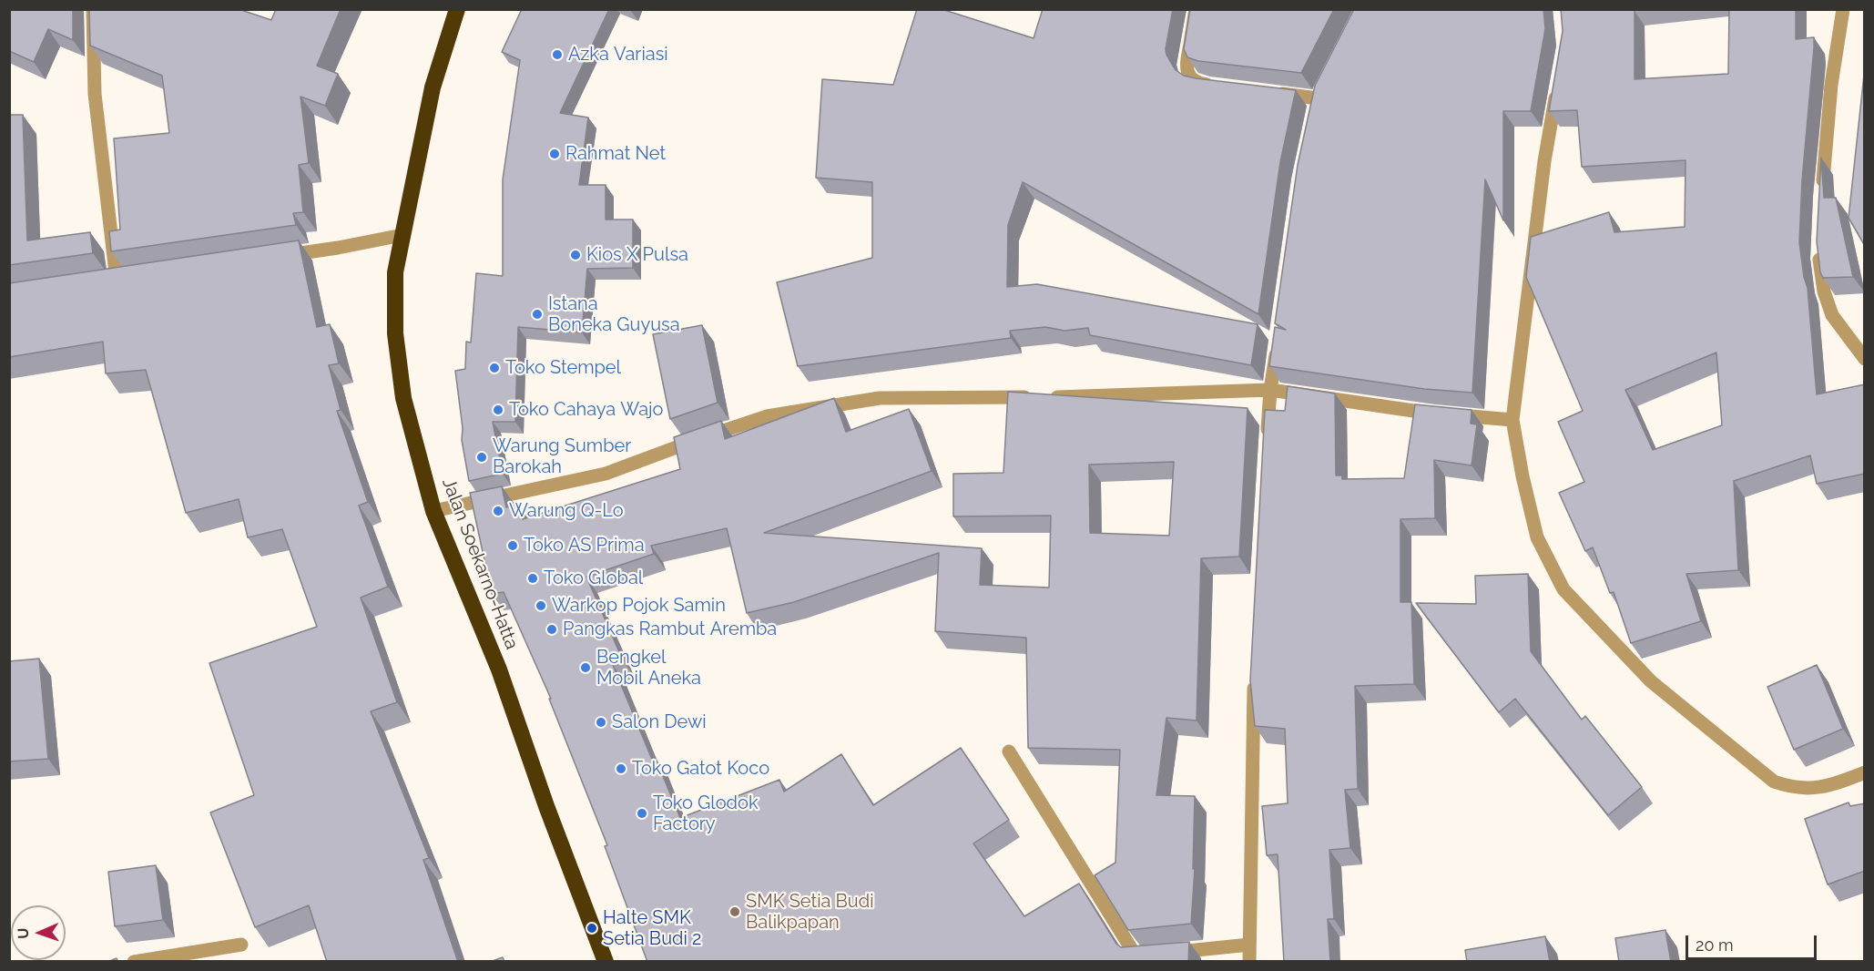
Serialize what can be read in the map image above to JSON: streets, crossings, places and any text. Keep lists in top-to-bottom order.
{
  "streets": {
    "highway": ["Jalan Soekarno-Hatta"]
  },
  "places": [
    "Azka Variasi",
    "Rahmat Net",
    "Kios X Pulsa",
    "Istana Boneka Guyusa",
    "Toko Stempel",
    "Toko Cahaya Wajo",
    "Warung Sumber Barokah",
    "Warung Q-Lo",
    "Toko AS Prima",
    "Toko Global",
    "Warkop Pojok Samin",
    "Pangkas Rambut Aremba",
    "Bengkel Mobil Aneka",
    "Salon Dewi",
    "Toko Gatot Koco",
    "Toko Glodok Factory",
    "SMK Setia Budi Balikpapan",
    "Halte SMK Setia Budi 2"
  ],
  "scale_bar": "20 m",
  "north": "left"
}
